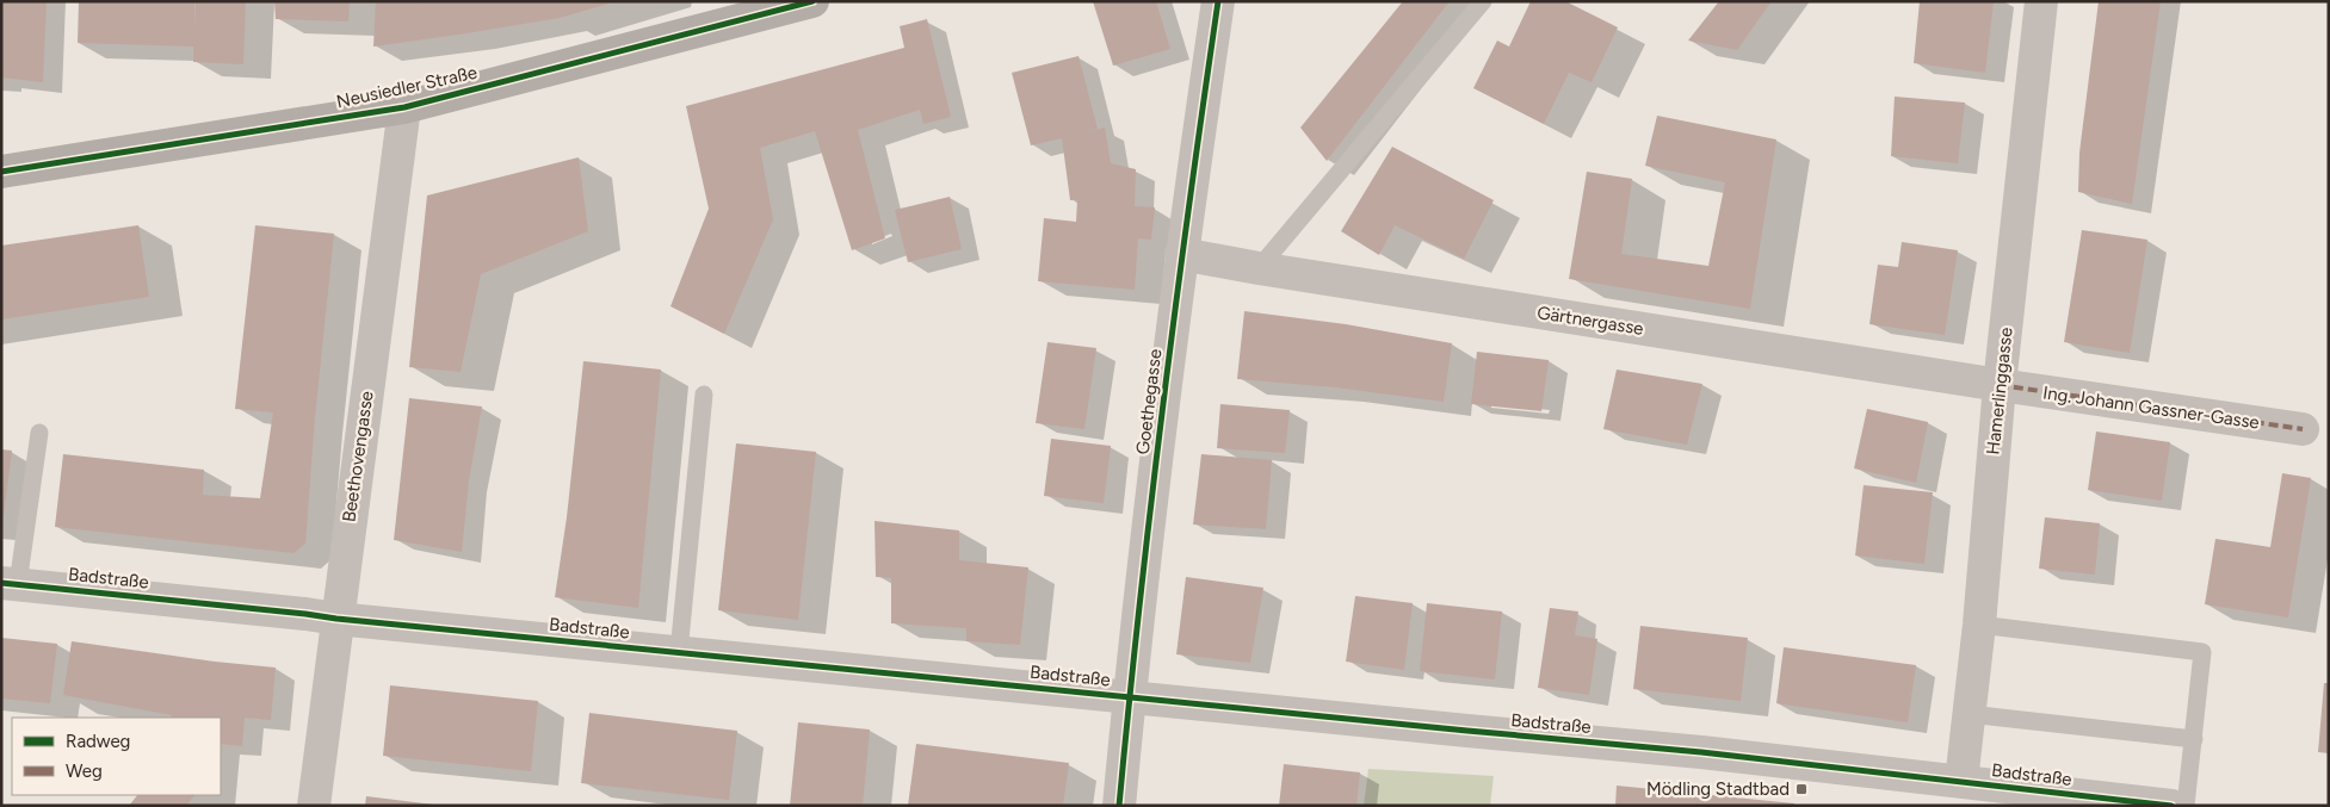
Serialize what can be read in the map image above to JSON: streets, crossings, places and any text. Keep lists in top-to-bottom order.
{
  "streets": {
    "main road": ["Neusiedler Straße"],
    "street": [
      "Gärtnergasse",
      "Hamerlinggasse",
      "Goethegasse",
      "Ing. Johann Gassner-Gasse",
      "Beethovengasse",
      "Badstraße"
    ]
  },
  "crossings": [
    ["Neusiedler Straße", "Beethovengasse"],
    ["Gärtnergasse", "Hamerlinggasse"],
    ["Gärtnergasse", "Goethegasse"],
    ["Gärtnergasse", "Ing. Johann Gassner-Gasse"],
    ["Hamerlinggasse", "Ing. Johann Gassner-Gasse"],
    ["Hamerlinggasse", "Badstraße"],
    ["Goethegasse", "Badstraße"],
    ["Beethovengasse", "Badstraße"]
  ],
  "places": {
    "transit": ["Mödling Stadtbad"]
  },
  "legend": ["Radweg", "Weg"]
}
